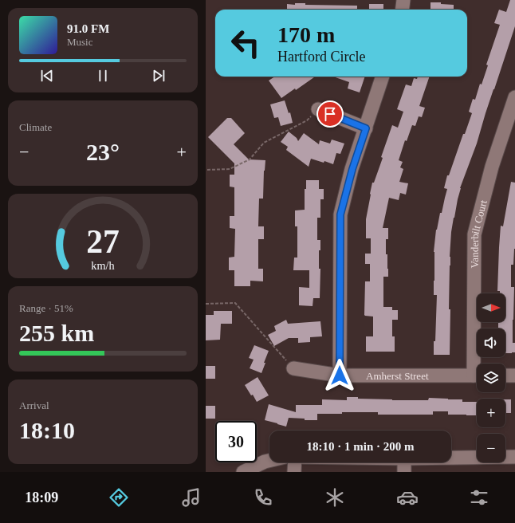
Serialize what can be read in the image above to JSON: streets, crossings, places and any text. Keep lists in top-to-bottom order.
{
  "streets": {
    "street": ["Vanderbilt Court", "Amherst Street"]
  },
  "north": "right",
  "page": {
    "turn": ["170 m", "Hartford Circle"],
    "song": ["91.0 FM", "Music"],
    "tile": [
      "Climate",
      ["Range · 51%", "255 km"],
      ["Arrival", "18:10"]
    ],
    "heat": ["−", "23°", "+"],
    "map_buttons": ["+", "−"],
    "limit": "30",
    "trip": "18:10 · 1 min · 200 m",
    "tabs": "18:09",
    "gauge": ["27", "km/h"]
  }
}
